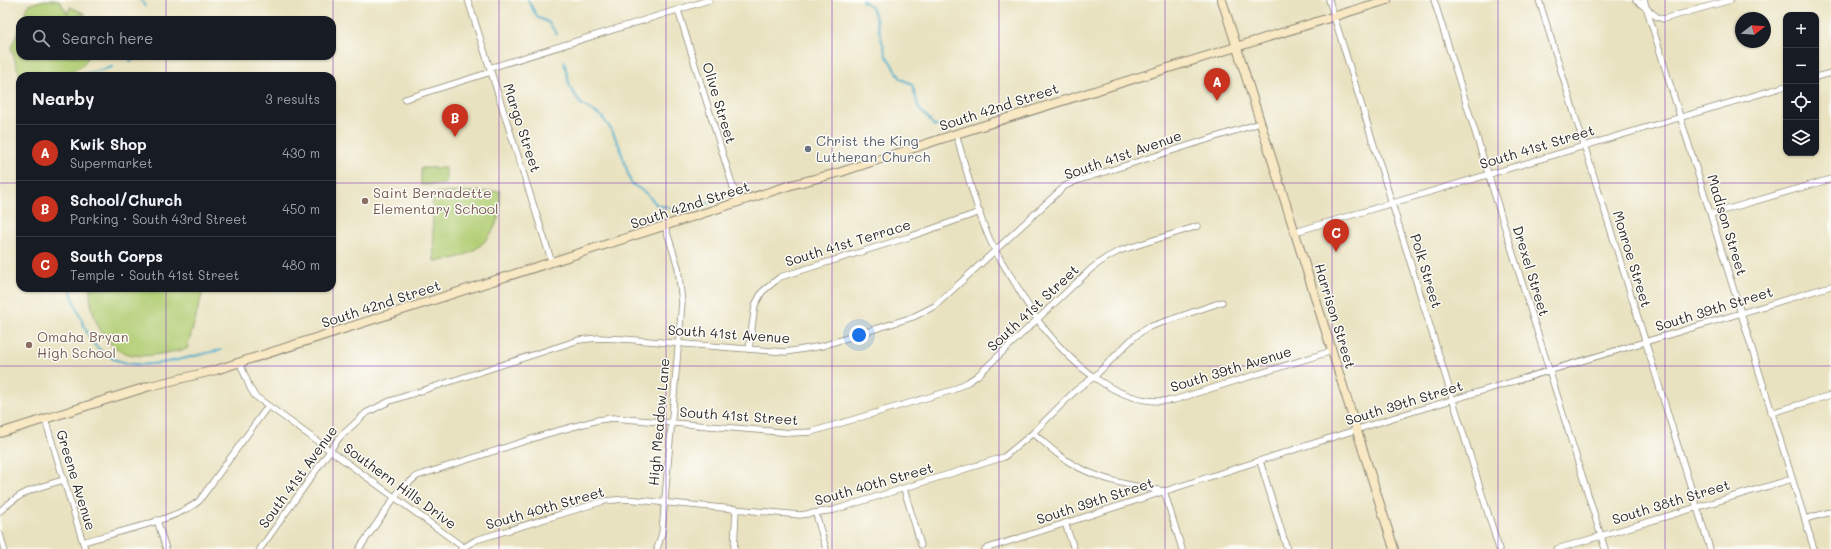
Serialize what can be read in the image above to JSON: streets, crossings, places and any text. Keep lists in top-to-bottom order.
{
  "streets": {
    "street": [
      "Olive Street",
      "South 42nd Street",
      "Margo Street",
      "South 41st Street",
      "South 41st Avenue",
      "Madison Street",
      "South 41st Terrace",
      "Monroe Street",
      "Polk Street",
      "Drexel Street",
      "South 39th Street",
      "Harrison Street",
      "South 39th Avenue",
      "High Meadow Lane",
      "Greene Avenue",
      "South 40th Street",
      "Southern Hills Drive",
      "South 38th Street"
    ]
  },
  "crossings": [
    ["Olive Street", "South 42nd Street"],
    ["South 42nd Street", "Margo Street"],
    ["South 42nd Street", "Polk Street"],
    ["South 42nd Street", "Harrison Street"],
    ["South 42nd Street", "South 39th Avenue"],
    ["South 42nd Street", "High Meadow Lane"],
    ["South 42nd Street", "Greene Avenue"],
    ["South 42nd Street", "Southern Hills Drive"],
    ["South 41st Street", "Madison Street"],
    ["South 41st Street", "Monroe Street"],
    ["South 41st Street", "Polk Street"],
    ["South 41st Street", "Drexel Street"],
    ["South 41st Street", "Harrison Street"],
    ["South 41st Street", "South 39th Avenue"],
    ["South 41st Street", "High Meadow Lane"],
    ["South 41st Street", "Southern Hills Drive"],
    ["South 41st Avenue", "South 41st Terrace"],
    ["South 41st Avenue", "Harrison Street"],
    ["South 41st Avenue", "South 39th Avenue"],
    ["South 41st Avenue", "High Meadow Lane"],
    ["South 41st Avenue", "Southern Hills Drive"],
    ["Madison Street", "South 39th Street"],
    ["Madison Street", "South 38th Street"],
    ["South 41st Terrace", "South 39th Avenue"],
    ["Monroe Street", "South 39th Street"],
    ["Monroe Street", "South 38th Street"],
    ["Polk Street", "South 39th Street"],
    ["Drexel Street", "South 39th Street"],
    ["Drexel Street", "South 38th Street"],
    ["South 39th Street", "Harrison Street"],
    ["Harrison Street", "South 39th Avenue"],
    ["South 39th Avenue", "South 40th Street"],
    ["High Meadow Lane", "South 40th Street"],
    ["South 40th Street", "Southern Hills Drive"]
  ],
  "places": ["Christ the King Lutheran Church", "Saint Bernadette Elementary School", "Omaha Bryan High School"],
  "north": "right",
  "page": {
    "map_buttons": ["+", "−"],
    "search": "Search here",
    "pins": ["A", "B", "C"],
    "heading": ["Nearby", "3 results"],
    "list": [
      {
        "mark": "A",
        "name": "Kwik Shop",
        "note": "Supermarket",
        "value": "430 m"
      },
      {
        "mark": "B",
        "name": "School/Church",
        "note": "Parking · South 43rd Street",
        "value": "450 m"
      },
      {
        "mark": "C",
        "name": "South Corps",
        "note": "Temple · South 41st Street",
        "value": "480 m"
      }
    ]
  }
}
